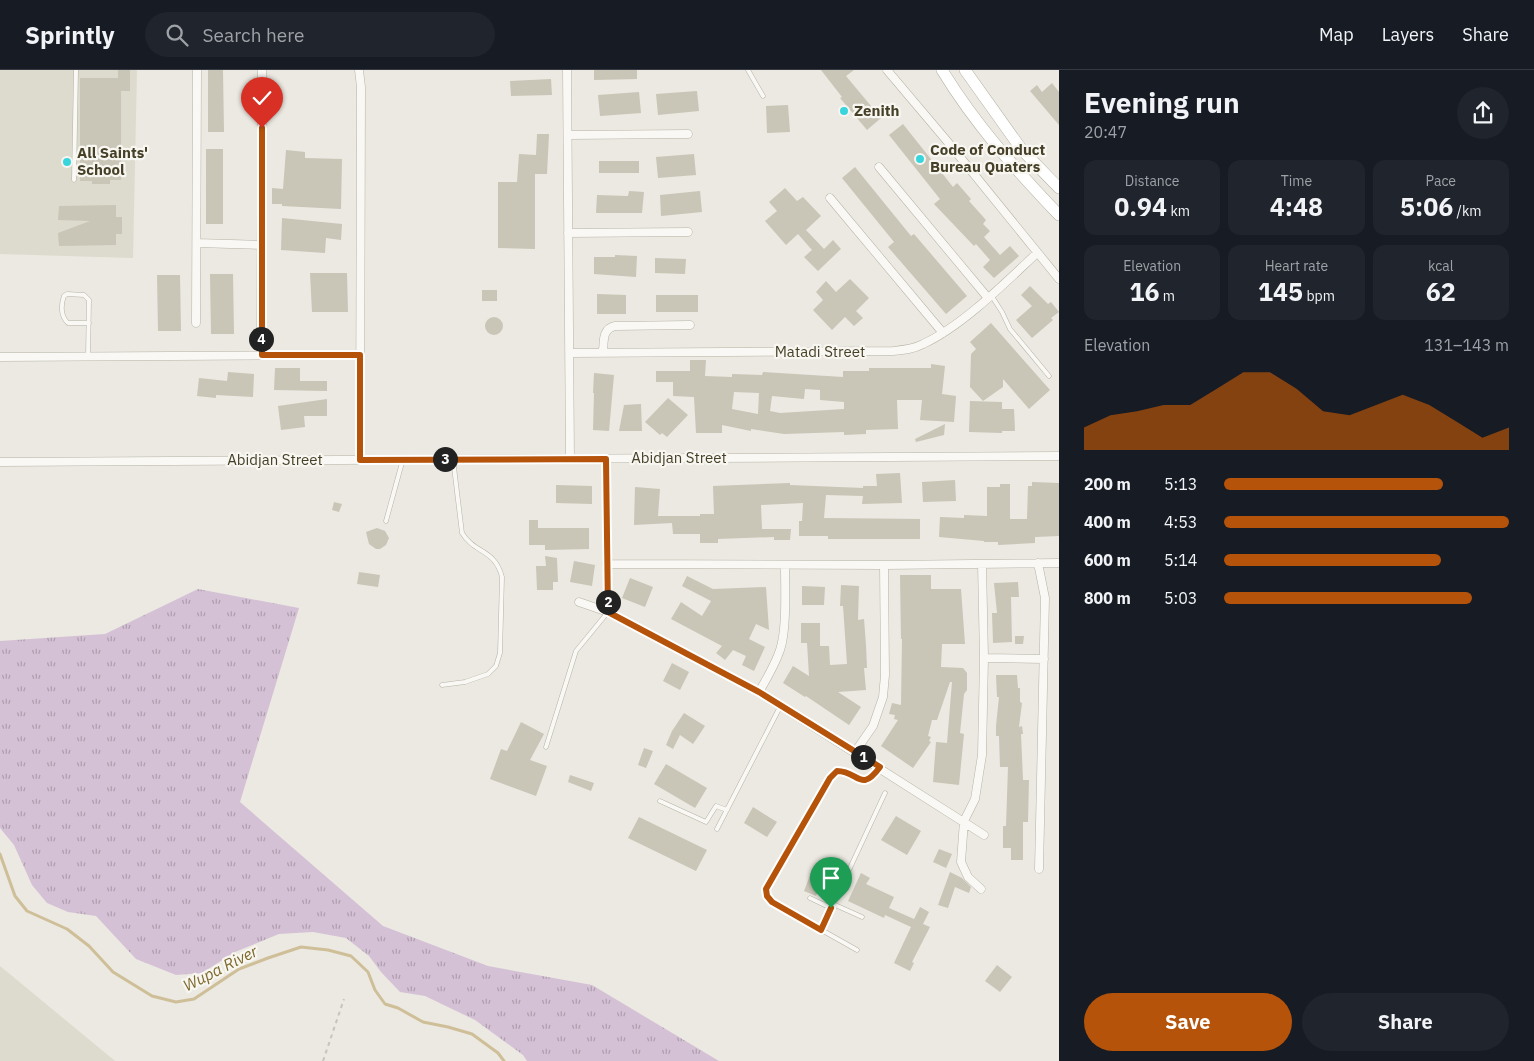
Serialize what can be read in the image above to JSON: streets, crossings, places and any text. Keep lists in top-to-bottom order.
{
  "streets": {
    "street": ["Matadi Street", "Abidjan Street"]
  },
  "water": ["Wupa River"],
  "places": ["Zenith", "Code of Conduct Bureau Quaters", "All Saints' School"],
  "page": {
    "header": "Sprintly",
    "search": "Search here",
    "nav": ["Map", "Layers", "Share"],
    "heading": ["Evening run", "20:47"],
    "stats": [
      ["Distance", "0.94 km"],
      ["Time", "4:48"],
      ["Pace", "5:06 /km"],
      ["Elevation", "16 m"],
      ["Heart rate", "145 bpm"],
      ["kcal", "62"]
    ],
    "chart": ["Elevation", "131–143 m"],
    "pins": [
      "4",
      "3",
      "2",
      "1"
    ],
    "list": [
      {
        "name": "200 m",
        "note": "5:13"
      },
      {
        "name": "400 m",
        "note": "4:53"
      },
      {
        "name": "600 m",
        "note": "5:14"
      },
      {
        "name": "800 m",
        "note": "5:03"
      }
    ],
    "buttons": ["Save", "Share"]
  }
}
